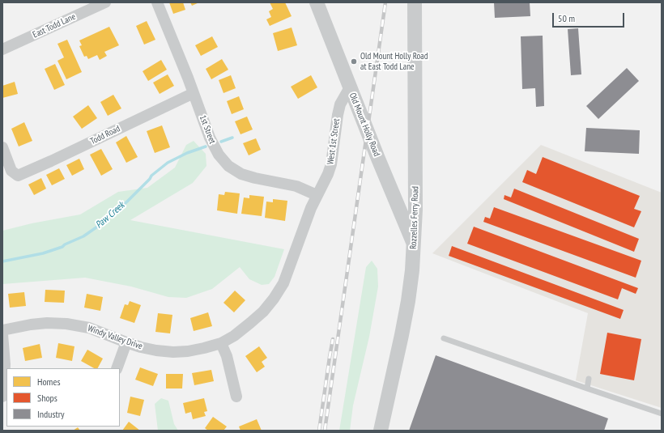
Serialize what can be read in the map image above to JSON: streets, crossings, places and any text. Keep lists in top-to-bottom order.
{
  "streets": {
    "street": [
      "East Todd Lane",
      "Old Mount Holly Road",
      "1st Street",
      "Todd Road",
      "West 1st Street",
      "Rozzelles Ferry Road",
      "Windy Valley Drive"
    ]
  },
  "crossings": [
    ["Old Mount Holly Road", "West 1st Street"],
    ["Old Mount Holly Road", "Rozzelles Ferry Road"],
    ["1st Street", "Todd Road"],
    ["1st Street", "West 1st Street"],
    ["1st Street", "Windy Valley Drive"],
    ["West 1st Street", "Windy Valley Drive"]
  ],
  "water": ["Paw Creek"],
  "places": ["Old Mount Holly Road at East Todd Lane"],
  "legend": ["Homes", "Shops", "Industry"],
  "scale_bar": "50 m"
}
